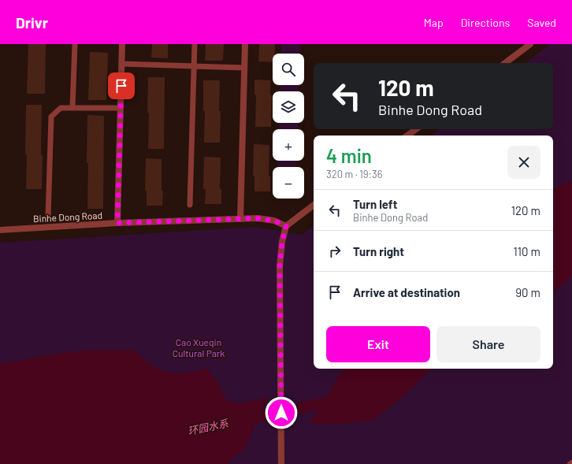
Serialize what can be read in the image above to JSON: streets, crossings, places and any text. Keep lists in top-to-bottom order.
{
  "streets": {
    "street": ["Binhe Dong Road"]
  },
  "water": ["环园水系"],
  "parks": ["Cao Xueqin Cultural Park"],
  "page": {
    "header": "Drivr",
    "nav": ["Map", "Directions", "Saved"],
    "map_buttons": ["+", "−"],
    "turn": ["120 m", "Binhe Dong Road"],
    "heading": ["4 min", "320 m · 19:36"],
    "list": [
      {
        "name": "Turn left",
        "note": "Binhe Dong Road",
        "value": "120 m"
      },
      {
        "name": "Turn right",
        "value": "110 m"
      },
      {
        "name": "Arrive at destination",
        "value": "90 m"
      }
    ],
    "buttons": ["Exit", "Share"]
  }
}
